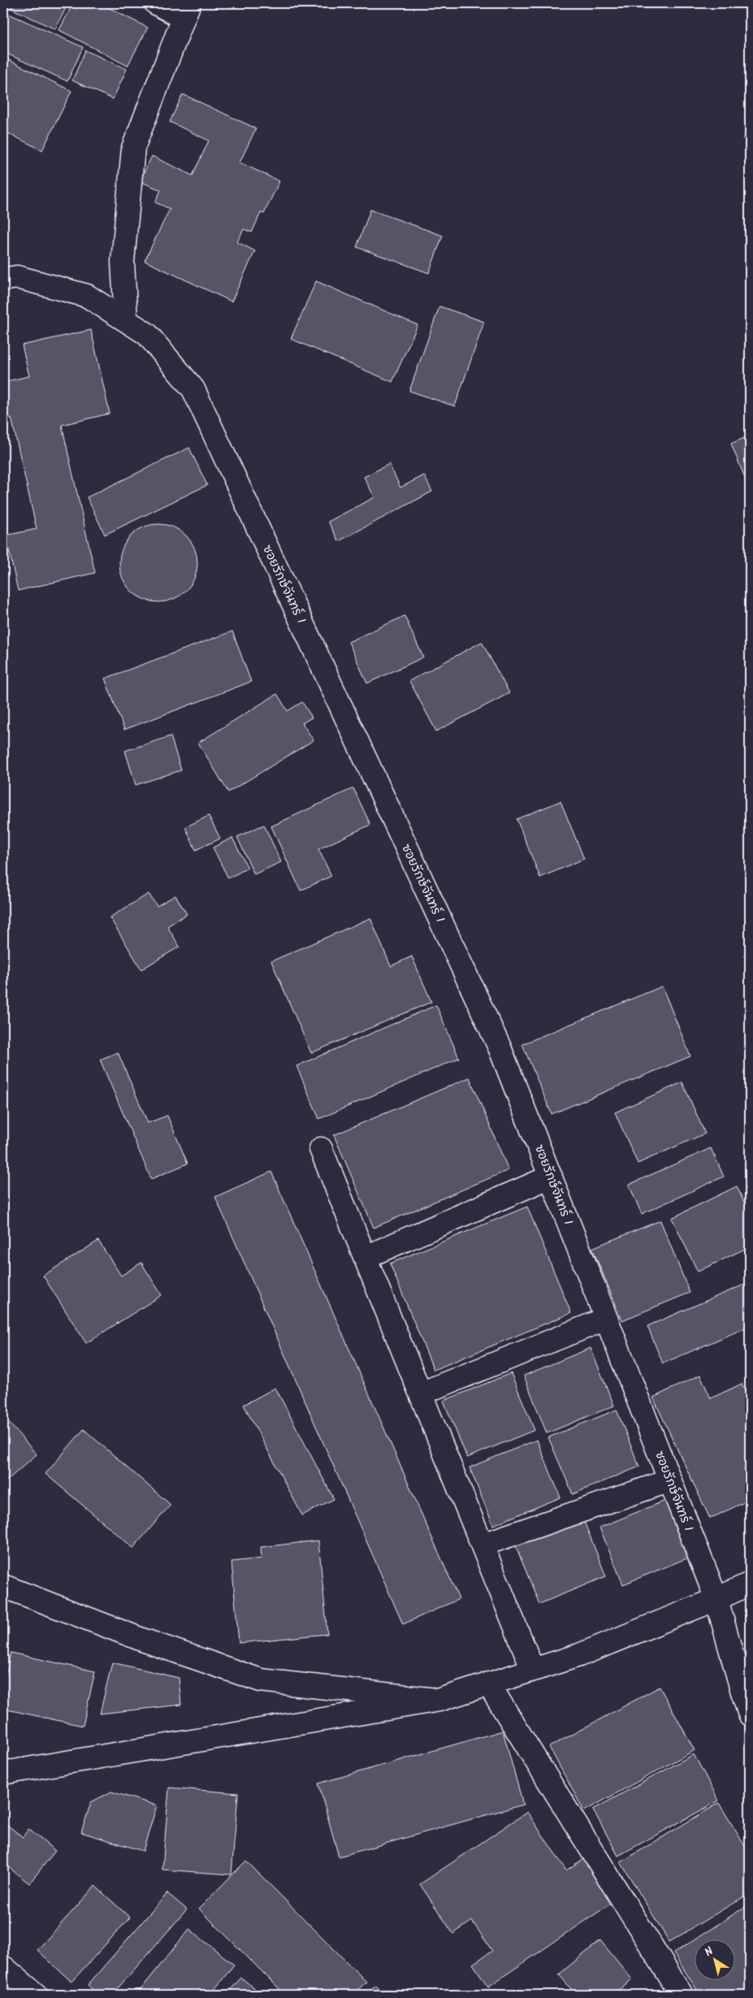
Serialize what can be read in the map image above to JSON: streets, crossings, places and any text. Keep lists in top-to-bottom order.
{
  "streets": {
    "street": ["ซอยรักษ์จันทร์ 1"]
  },
  "north": "top left"
}
